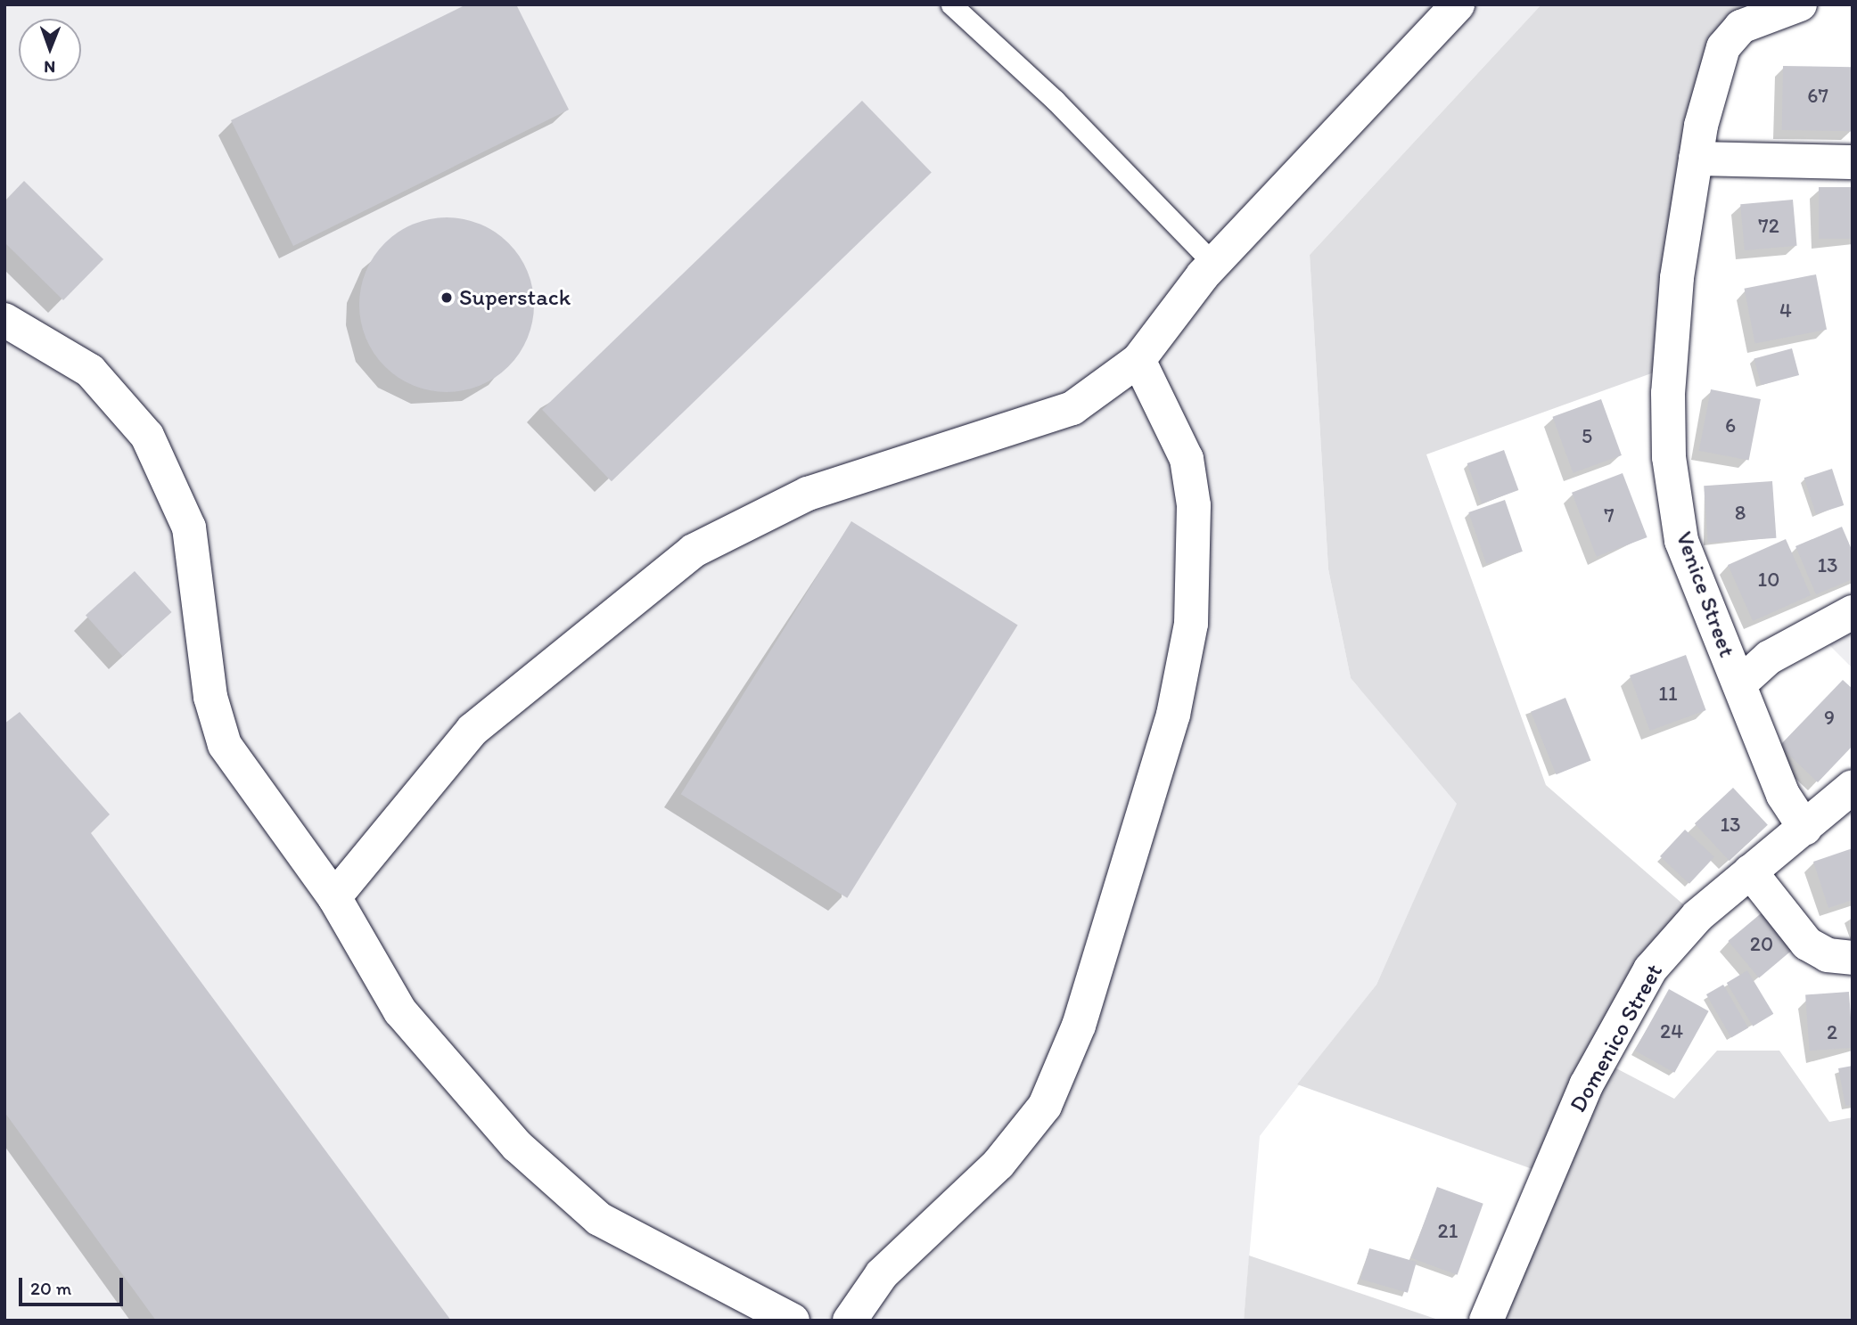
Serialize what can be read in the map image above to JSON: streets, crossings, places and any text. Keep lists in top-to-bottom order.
{
  "streets": {
    "street": ["Venice Street", "Domenico Street"]
  },
  "crossings": [
    ["Venice Street", "Domenico Street"]
  ],
  "places": ["Superstack"],
  "house_numbers": [
    "67",
    "72",
    "4",
    "6",
    "5",
    "8",
    "7",
    "13",
    "10",
    "11",
    "9",
    "13",
    "20",
    "24",
    "2",
    "21"
  ],
  "scale_bar": "20 m",
  "north": "bottom"
}
